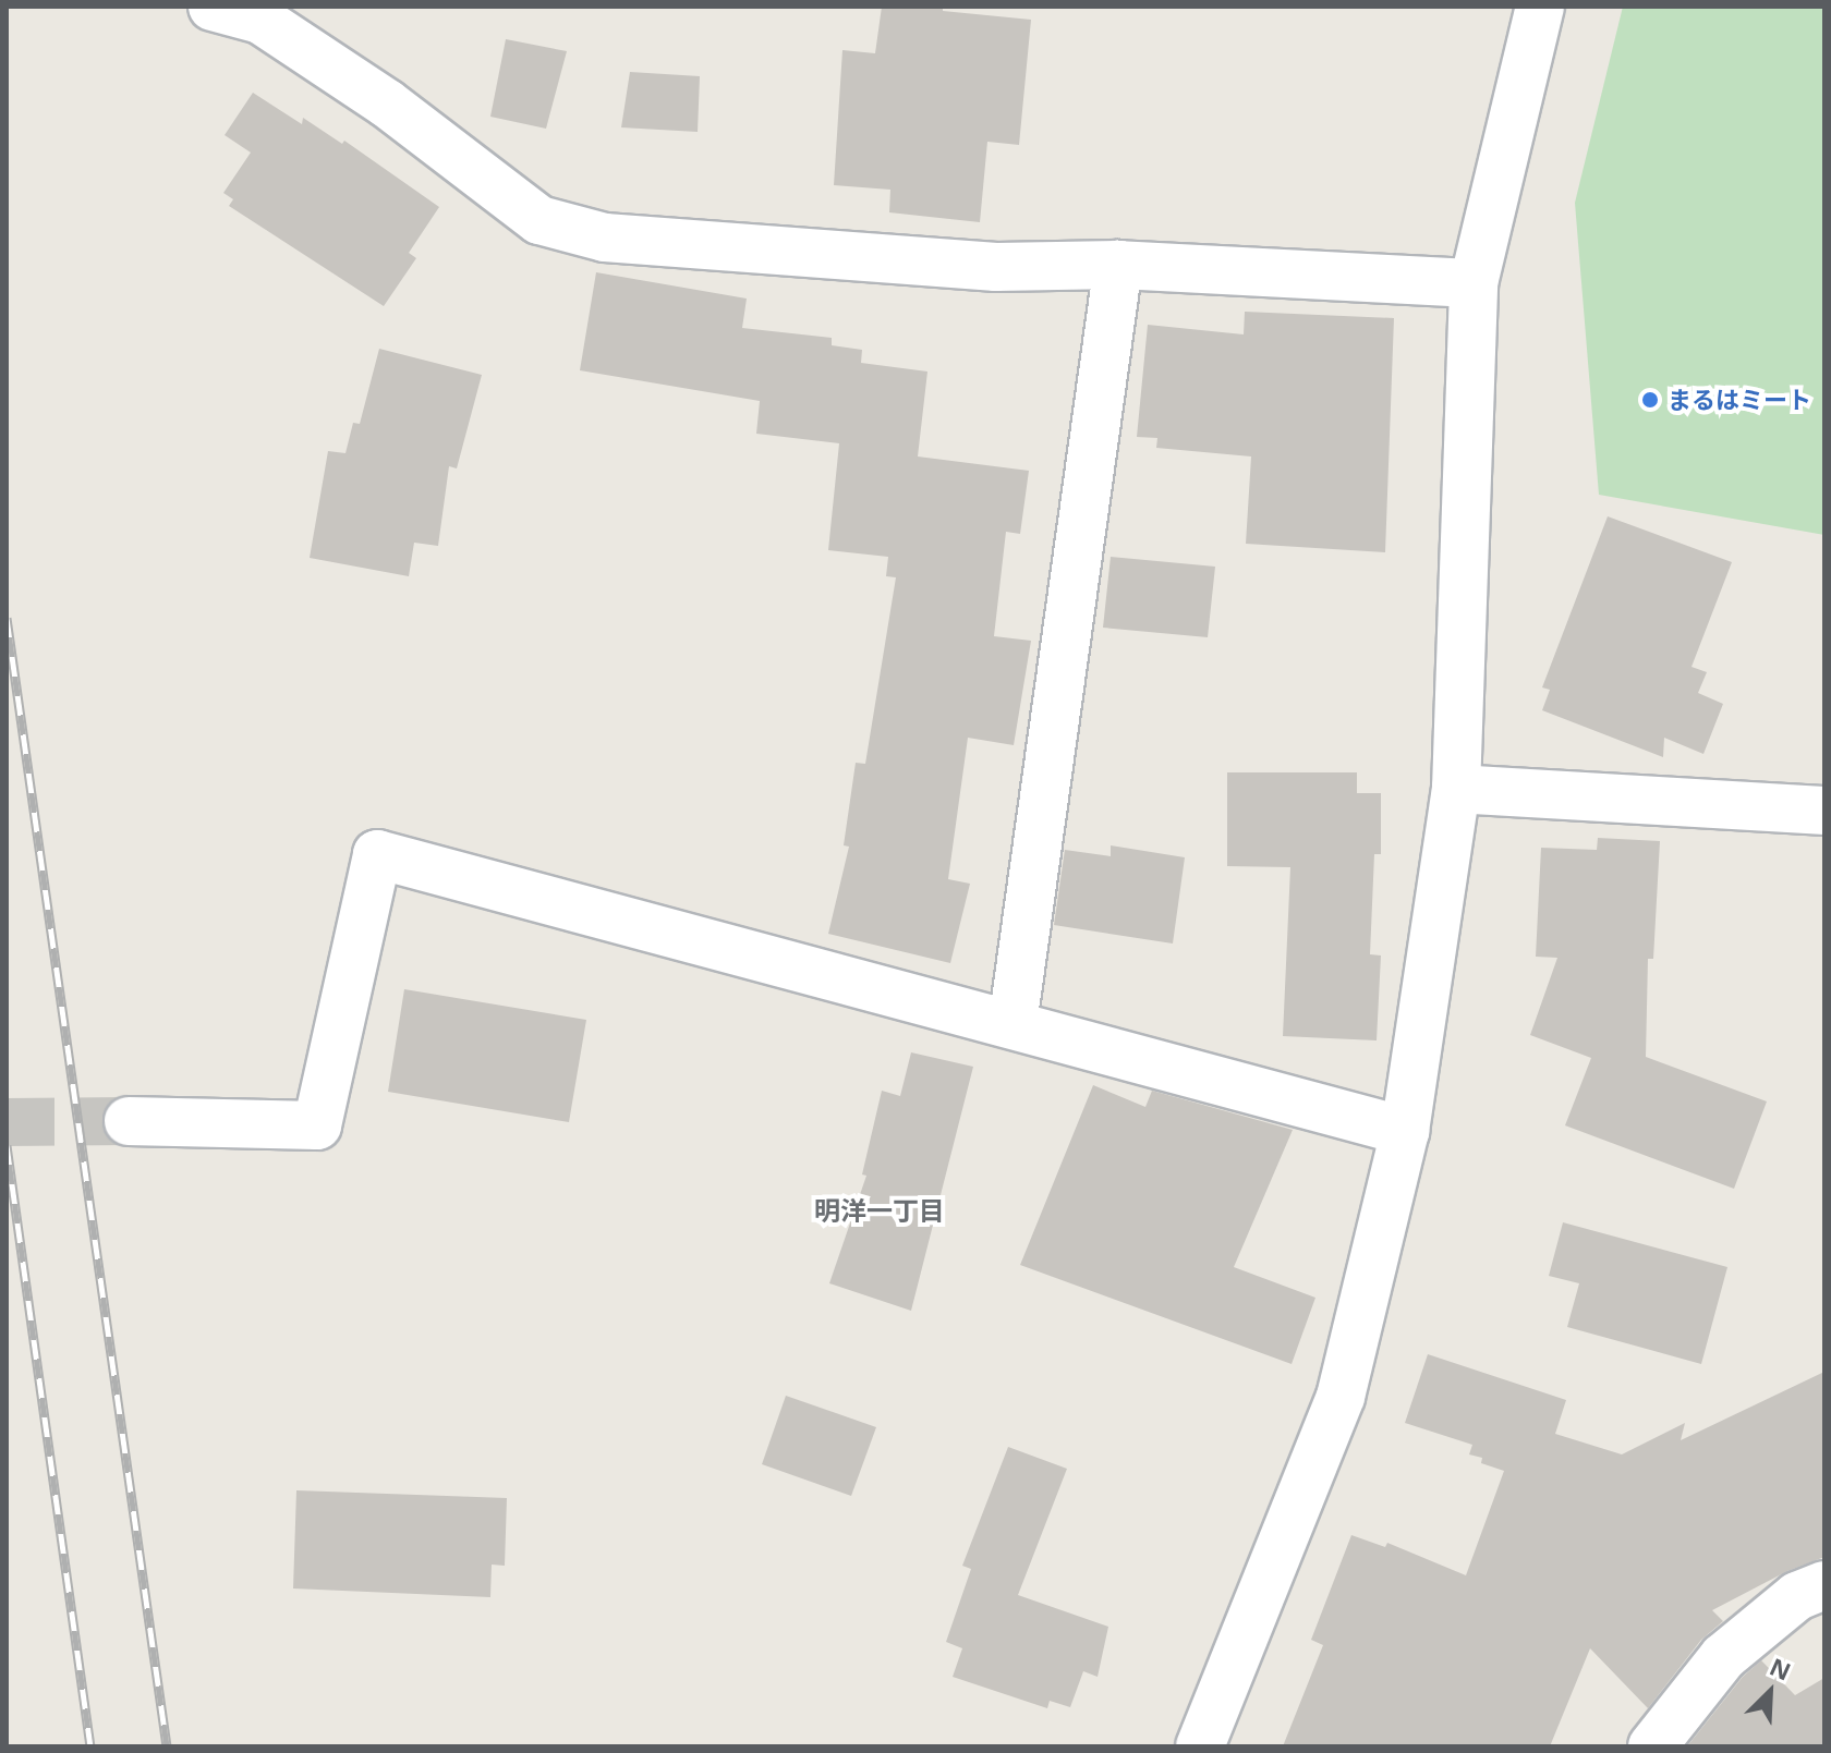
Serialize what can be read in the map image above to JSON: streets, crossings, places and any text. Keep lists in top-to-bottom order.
{
  "districts": ["明洋一丁目"],
  "places": ["まるはミート"],
  "north": "top right"
}
